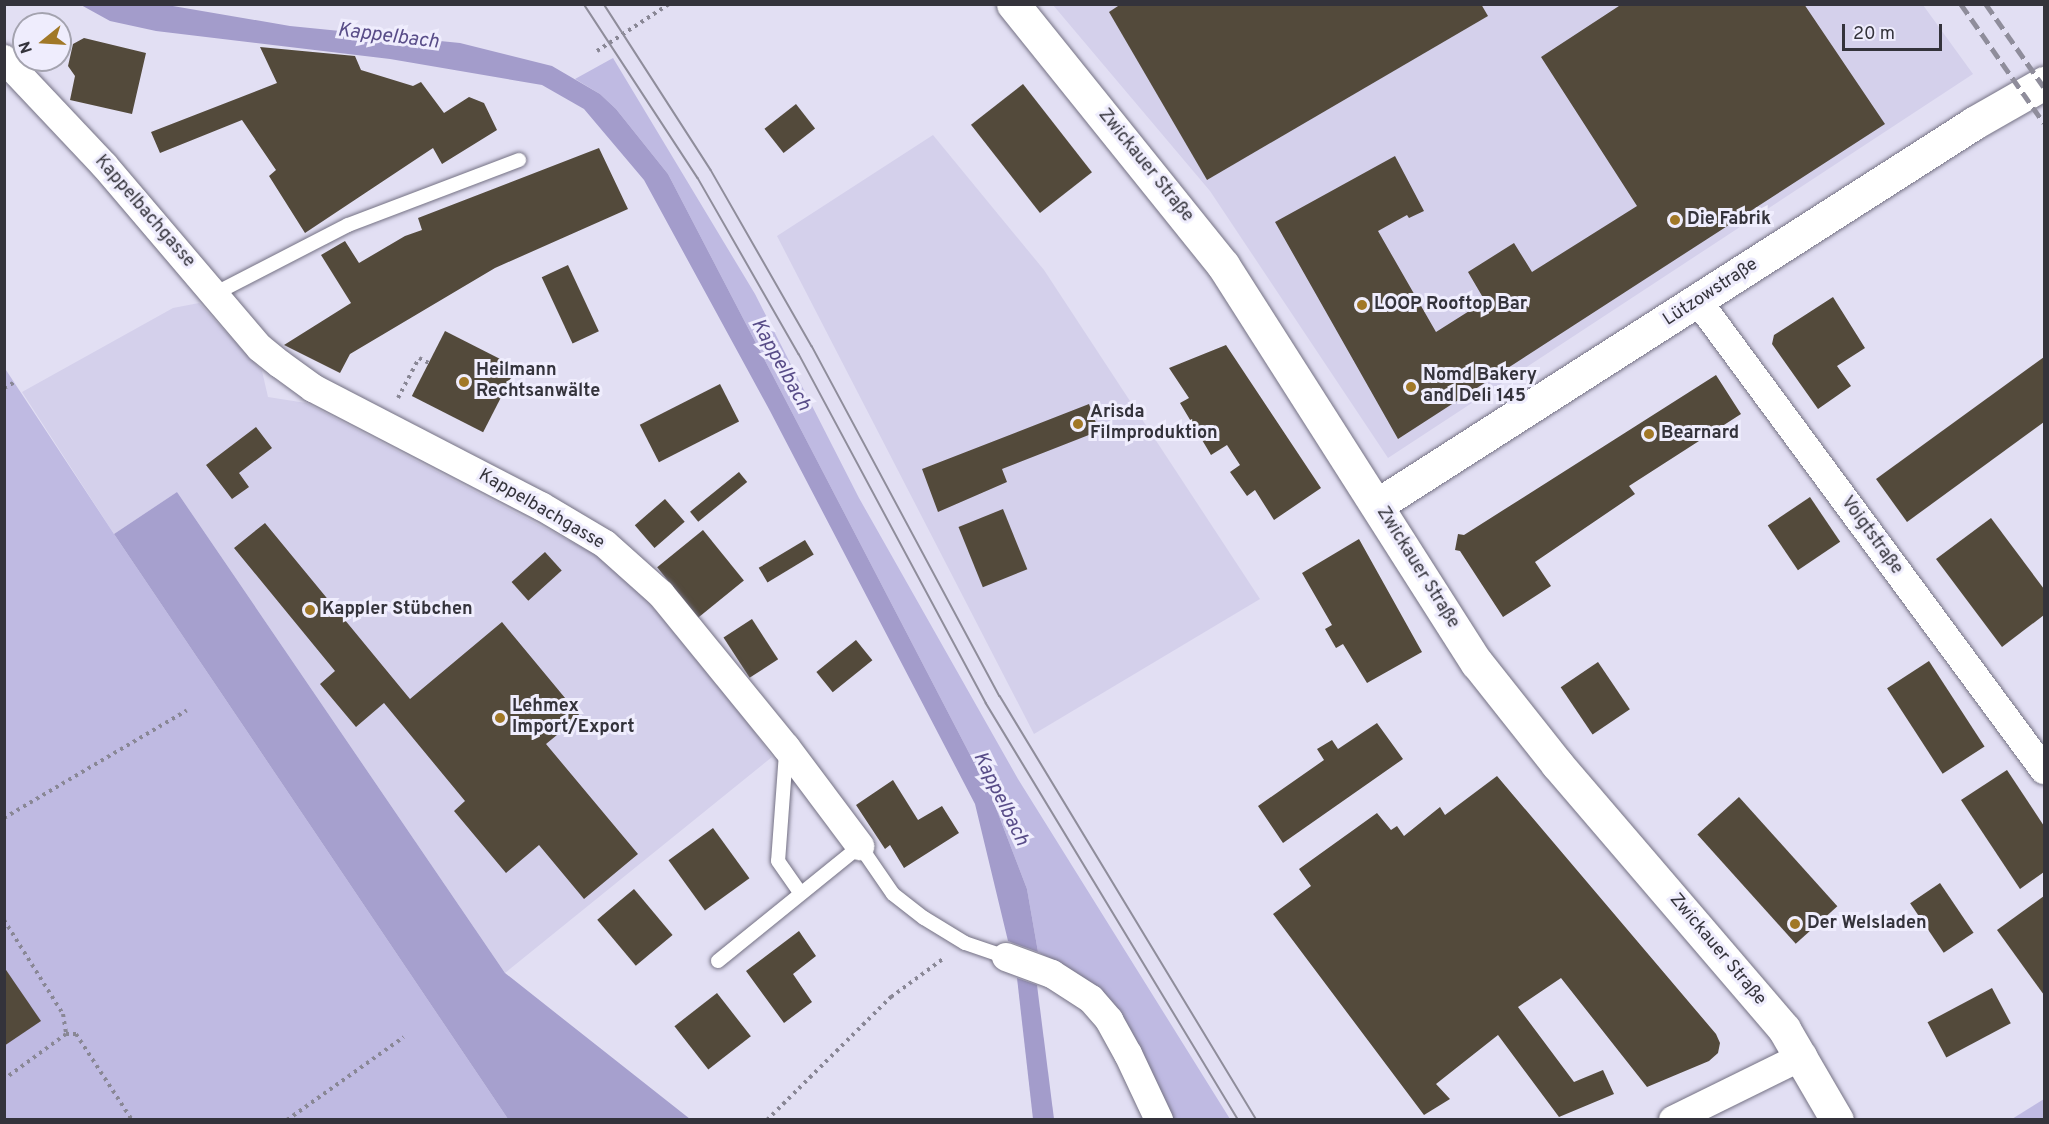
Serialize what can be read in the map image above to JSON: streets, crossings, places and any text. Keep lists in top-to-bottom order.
{
  "streets": {
    "main road": ["Zwickauer Straße", "Lützowstraße"],
    "street": ["Kappelbachgasse", "Voigtstraße"]
  },
  "crossings": [
    ["Zwickauer Straße", "Lützowstraße"],
    ["Lützowstraße", "Voigtstraße"]
  ],
  "water": ["Kappelbach"],
  "places": [
    "Die Fabrik",
    "LOOP Rooftop Bar",
    "Heilmann Rechtsanwälte",
    "Nomd Bakery and Deli 145",
    "Arisda Filmproduktion",
    "Bearnard",
    "Kappler Stübchen",
    "Lehmex Import/Export",
    "Der Welsladen"
  ],
  "scale_bar": "20 m",
  "north": "left"
}
